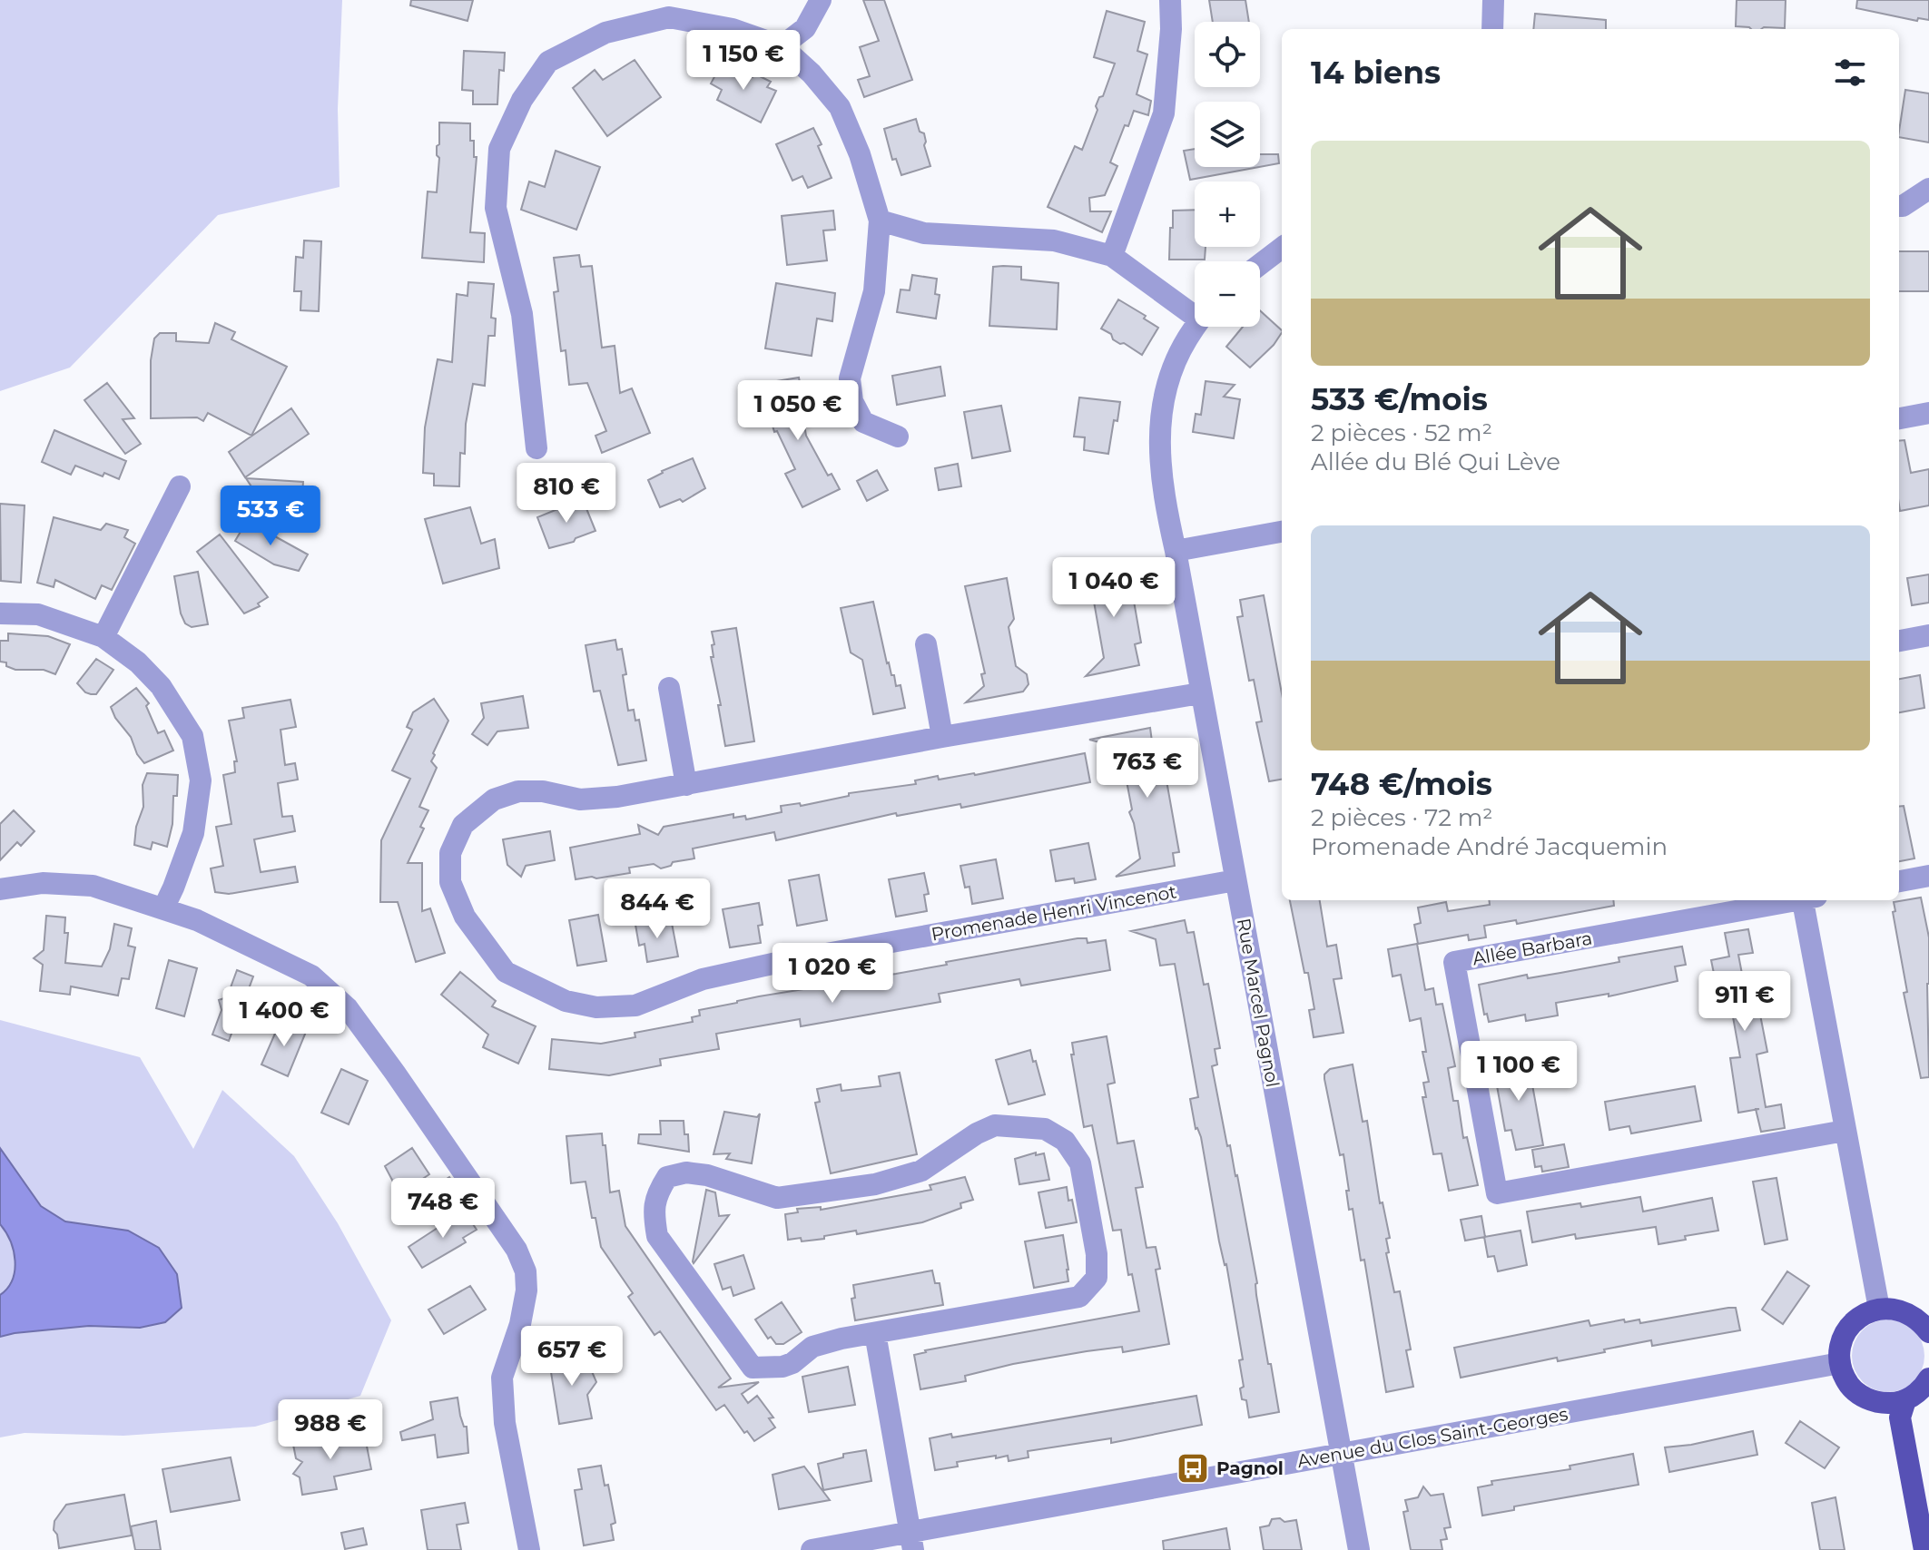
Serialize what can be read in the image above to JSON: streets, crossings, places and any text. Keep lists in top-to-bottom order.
{
  "streets": {
    "street": [
      "Promenade Henri Vincenot",
      "Allée Barbara",
      "Rue Marcel Pagnol",
      "Avenue du Clos Saint-Georges"
    ]
  },
  "crossings": [
    ["Promenade Henri Vincenot", "Rue Marcel Pagnol"],
    ["Rue Marcel Pagnol", "Avenue du Clos Saint-Georges"]
  ],
  "places": {
    "bus stop": ["Pagnol"]
  },
  "page": {
    "map_buttons": ["+", "−"],
    "heading": "14 biens",
    "price": [
      "1 150 €",
      "1 050 €",
      "810 €",
      "533 €",
      "1 040 €",
      "763 €",
      "844 €",
      "1 020 €",
      "911 €",
      "1 400 €",
      "1 100 €",
      "748 €",
      "657 €",
      "988 €"
    ],
    "list": [
      {
        "name": "533 €/mois",
        "note": "2 pièces · 52 m² · Allée du Blé Qui Lève"
      },
      {
        "name": "748 €/mois",
        "note": "2 pièces · 72 m² · Promenade André Jacquemin"
      }
    ]
  }
}
